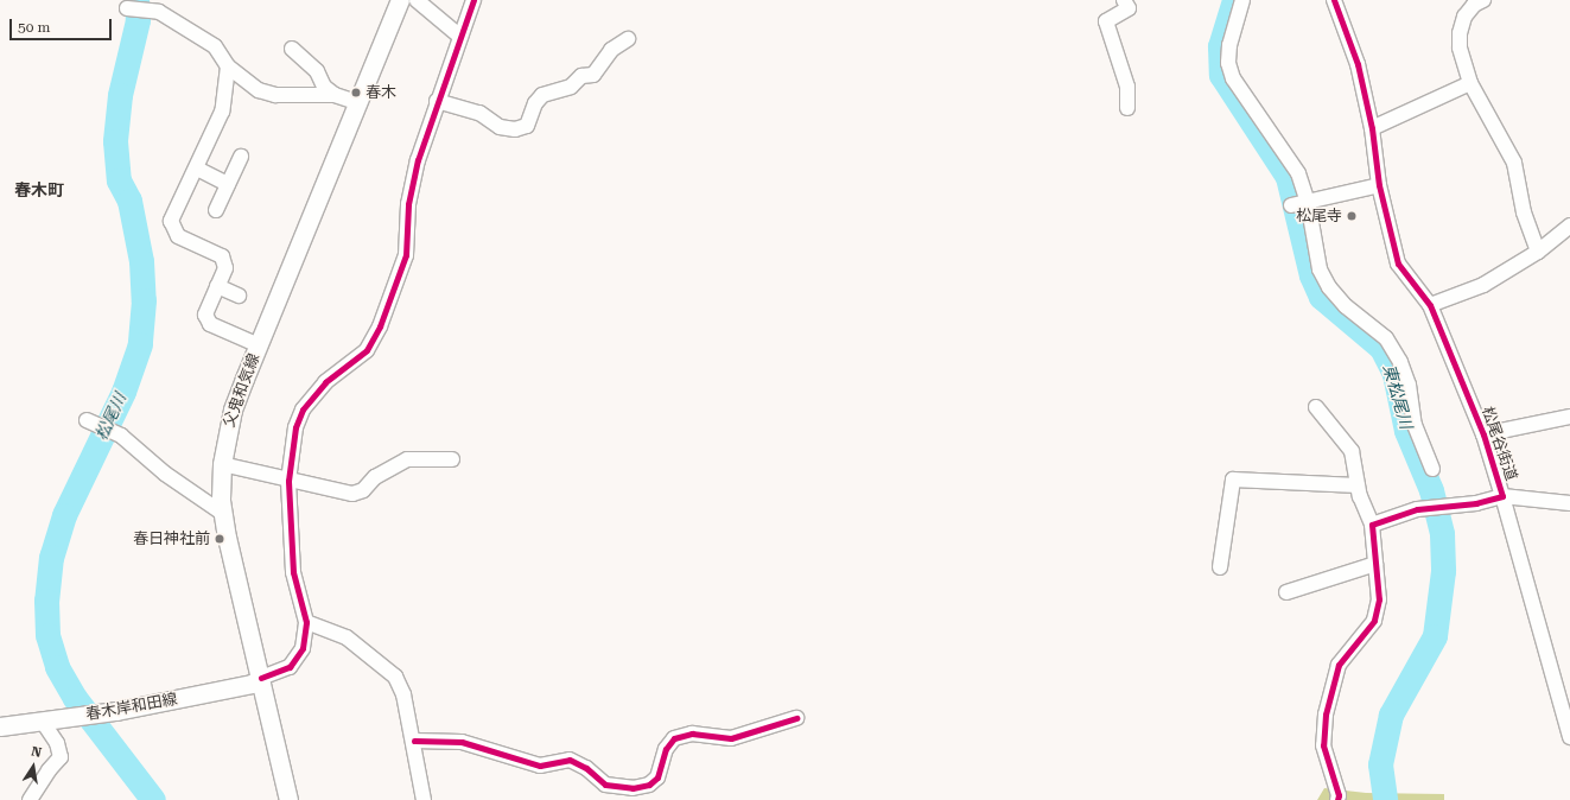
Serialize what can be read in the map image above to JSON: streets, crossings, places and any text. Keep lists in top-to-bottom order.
{
  "streets": {
    "main road": ["父鬼和気線", "春木岸和田線"],
    "street": ["松尾谷街道"]
  },
  "crossings": [
    ["父鬼和気線", "春木岸和田線"]
  ],
  "districts": ["春木町"],
  "water": ["東松尾川", "松尾川"],
  "places": ["春木", "松尾寺", "春日神社前"],
  "scale_bar": "50 m",
  "north": "top"
}
